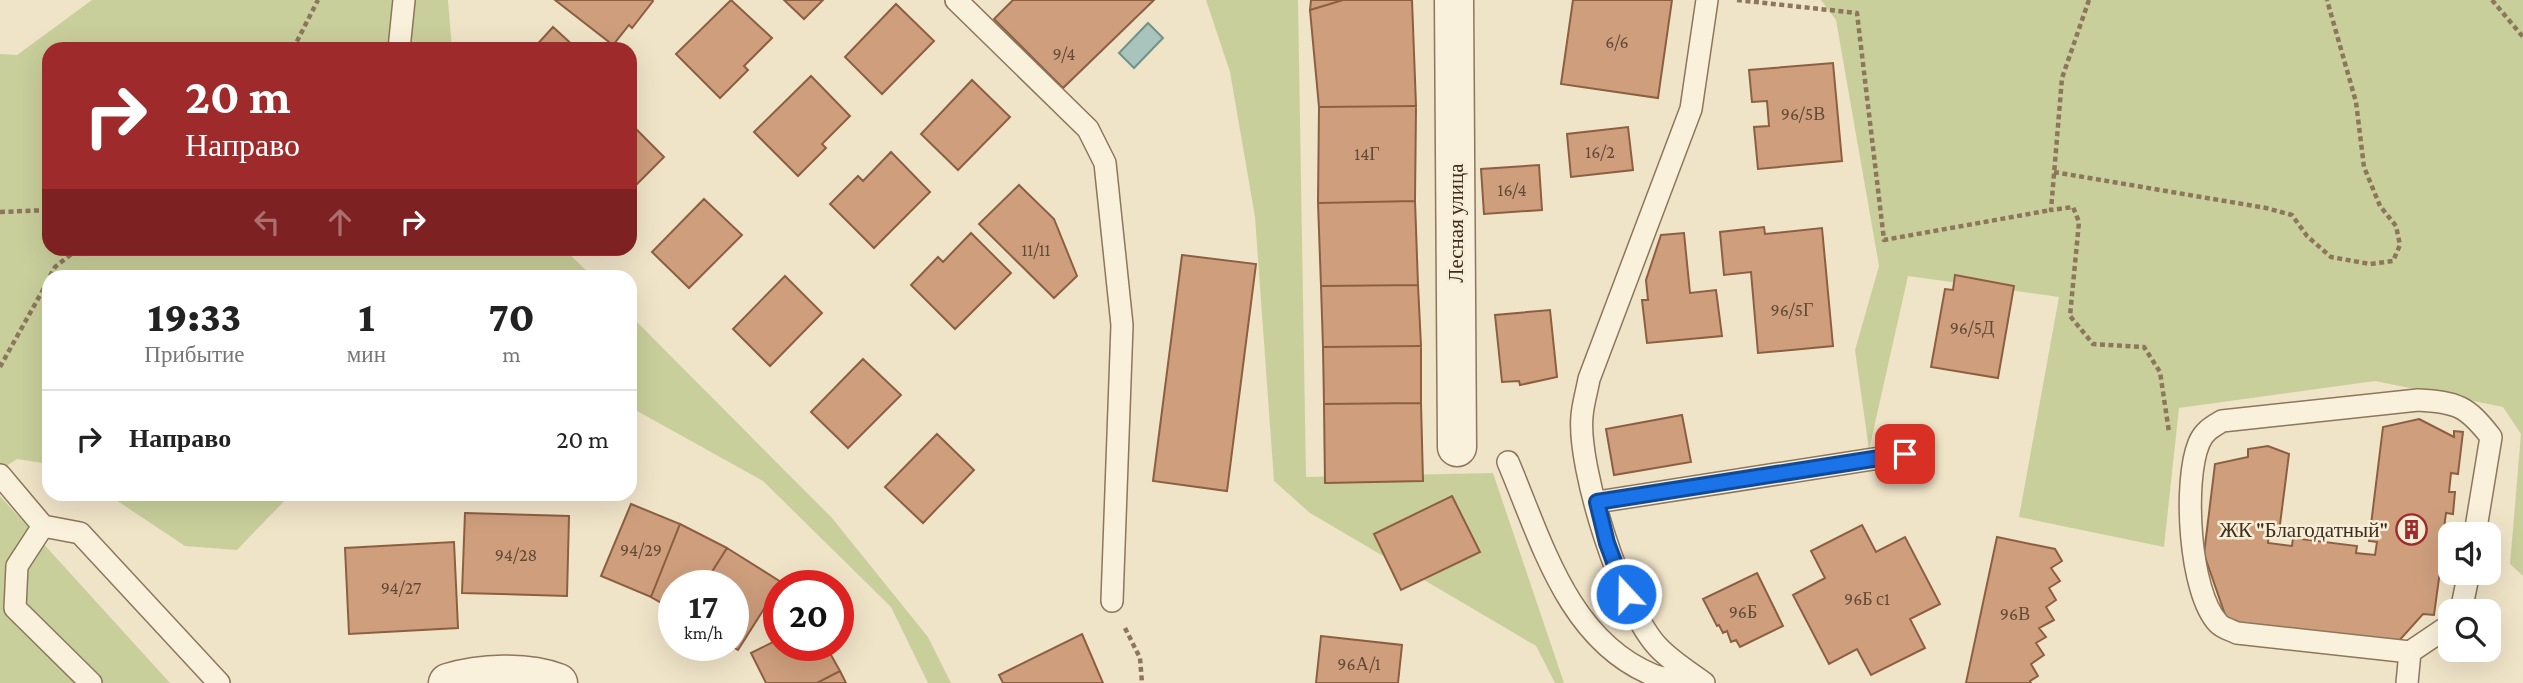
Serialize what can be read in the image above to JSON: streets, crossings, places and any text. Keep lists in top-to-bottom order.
{
  "streets": {
    "street": ["Лесная улица"]
  },
  "places": {
    "building": ["ЖК \"Благодатный\""]
  },
  "house_numbers": [
    "6/6",
    "9/4",
    "96/5В",
    "16/2",
    "14Г",
    "16/4",
    "11/11",
    "96/5Г",
    "96/5Д",
    "94/29",
    "94/28",
    "94/27",
    "96Б с1",
    "96Б",
    "96В",
    "96А/1"
  ],
  "page": {
    "turn": ["20 m", "Направо"],
    "eta": [
      "19:33",
      "Прибытие",
      "1",
      "мин",
      "70",
      "m"
    ],
    "list": [
      {
        "name": "Направо",
        "value": "20 m"
      }
    ],
    "speed": "17 km/h",
    "limit": "20"
  }
}
